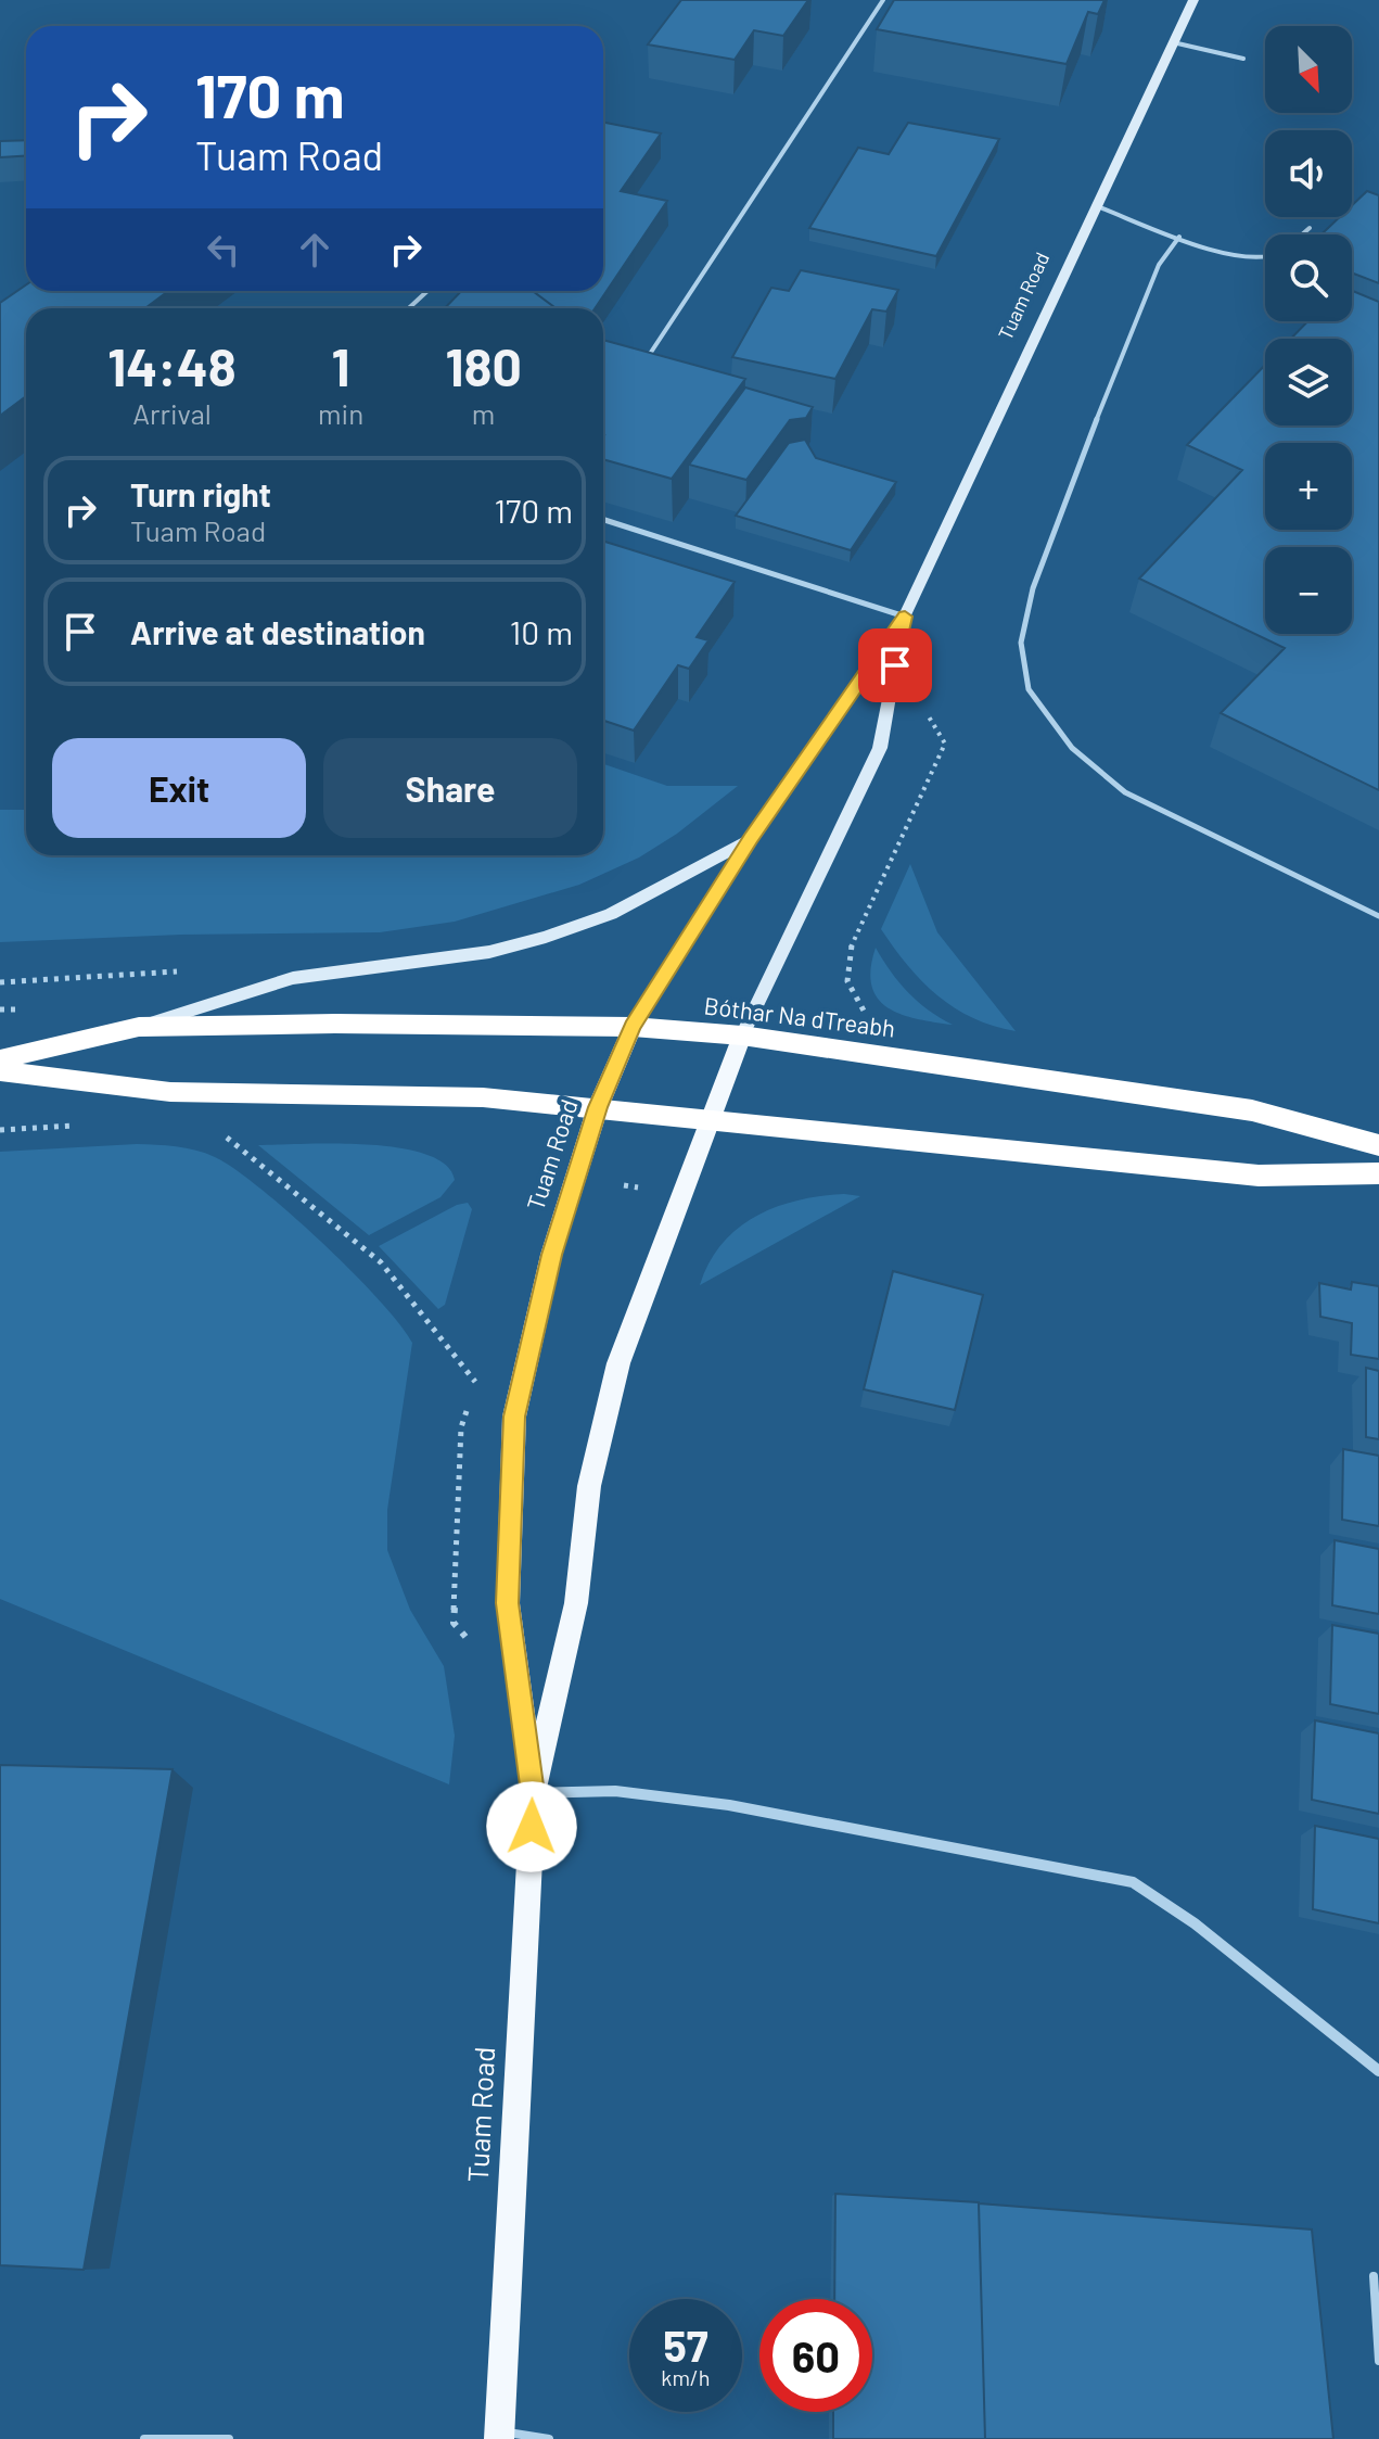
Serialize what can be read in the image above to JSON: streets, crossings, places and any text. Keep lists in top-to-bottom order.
{
  "streets": {
    "highway": ["Bóthar Na dTreabh"],
    "main road": ["Tuam Road"]
  },
  "crossings": [
    ["Tuam Road", "Bóthar Na dTreabh"]
  ],
  "north": "bottom right",
  "page": {
    "map_buttons": ["+", "−"],
    "turn": ["170 m", "Tuam Road"],
    "eta": [
      "14:48",
      "Arrival",
      "1",
      "min",
      "180",
      "m"
    ],
    "list": [
      {
        "name": "Turn right",
        "note": "Tuam Road",
        "value": "170 m"
      },
      {
        "name": "Arrive at destination",
        "value": "10 m"
      }
    ],
    "buttons": ["Exit", "Share"],
    "speed": "57 km/h",
    "limit": "60"
  }
}
